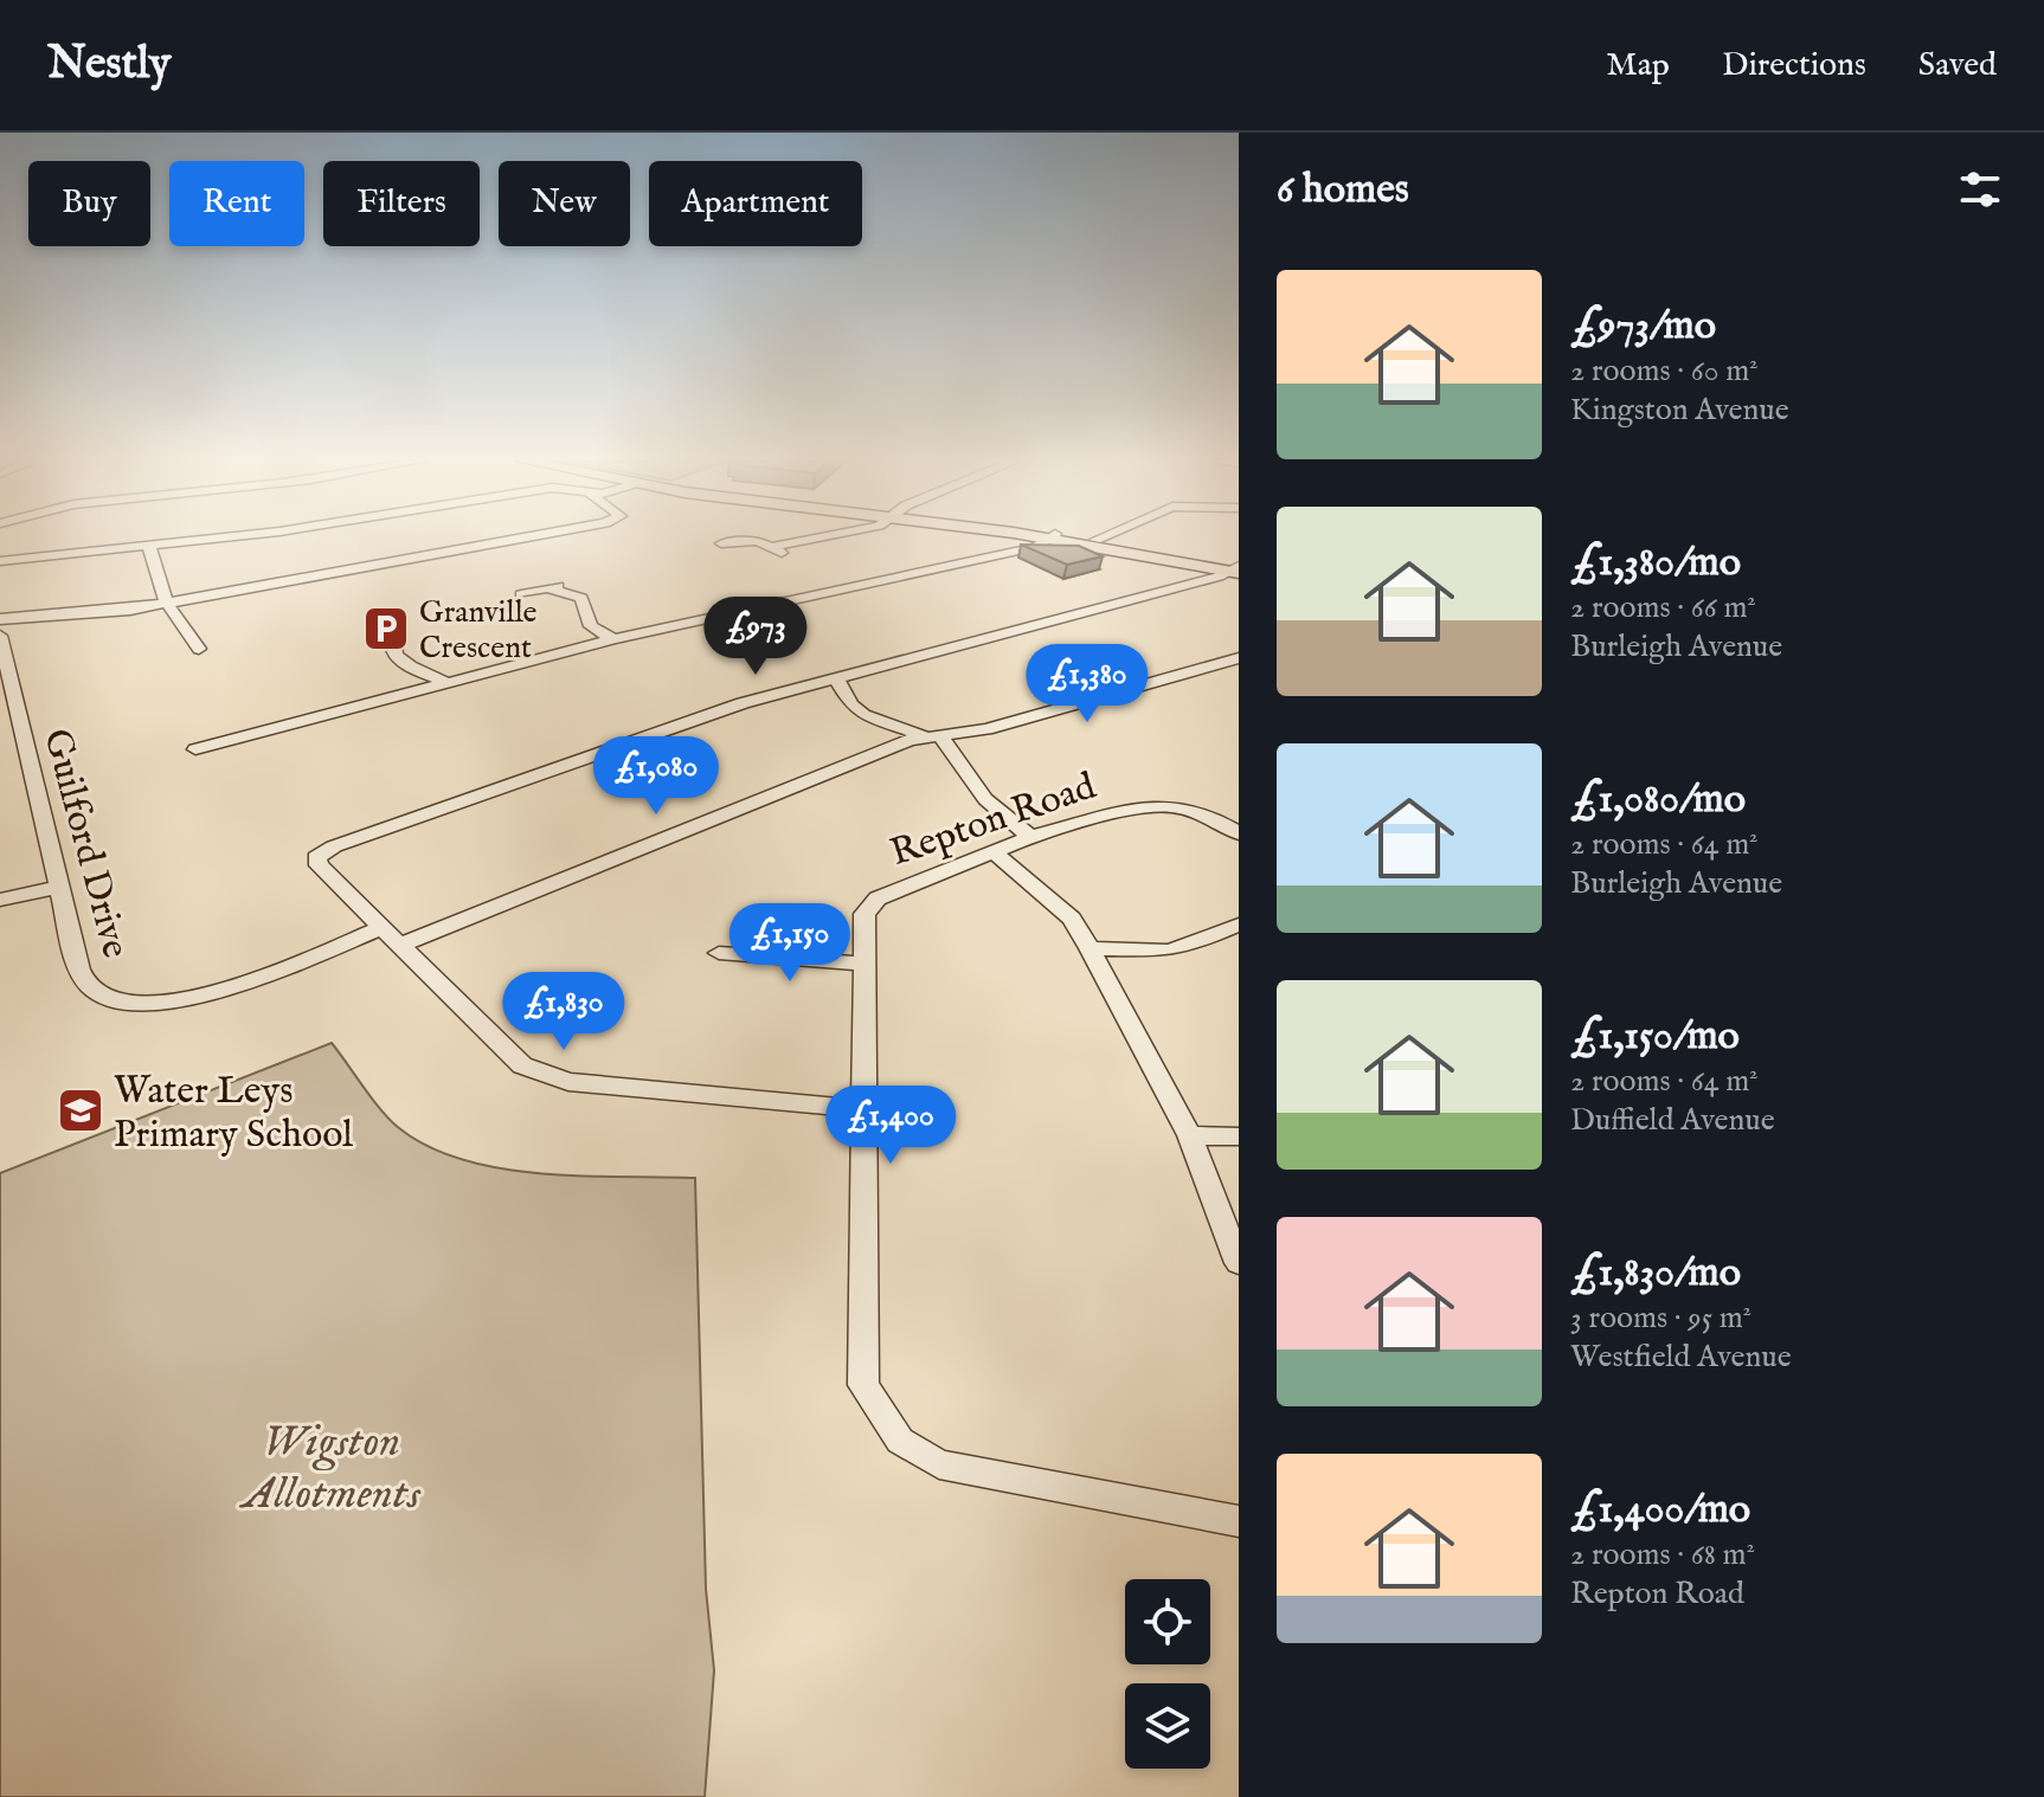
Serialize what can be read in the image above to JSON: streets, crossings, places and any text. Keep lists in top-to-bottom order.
{
  "streets": {
    "street": ["Repton Road", "Guilford Drive"]
  },
  "parks": ["Wigston Allotments"],
  "places": {
    "parking": ["Granville Crescent"],
    "school or university": ["Water Leys Primary School"]
  },
  "page": {
    "header": "Nestly",
    "nav": ["Map", "Directions", "Saved"],
    "heading": "6 homes",
    "chip": [
      "Buy",
      "Rent",
      "Filters",
      "New",
      "Apartment"
    ],
    "list": [
      {
        "name": "£973/mo",
        "note": "2 rooms · 60 m² · Kingston Avenue"
      },
      {
        "name": "£1,380/mo",
        "note": "2 rooms · 66 m² · Burleigh Avenue"
      },
      {
        "name": "£1,080/mo",
        "note": "2 rooms · 64 m² · Burleigh Avenue"
      },
      {
        "name": "£1,150/mo",
        "note": "2 rooms · 64 m² · Duffield Avenue"
      },
      {
        "name": "£1,830/mo",
        "note": "3 rooms · 95 m² · Westfield Avenue"
      },
      {
        "name": "£1,400/mo",
        "note": "2 rooms · 68 m² · Repton Road"
      }
    ],
    "price": [
      "£973",
      "£1,380",
      "£1,080",
      "£1,150",
      "£1,830",
      "£1,400"
    ]
  }
}
